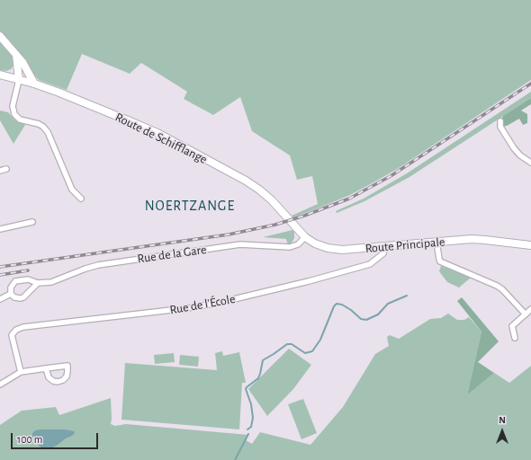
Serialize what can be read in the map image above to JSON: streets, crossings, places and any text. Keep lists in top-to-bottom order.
{
  "streets": {
    "main road": ["Route de Schifflange", "Route Principale"],
    "street": ["Rue de la Gare", "Rue de l'École"]
  },
  "crossings": [
    ["Route de Schifflange", "Route Principale"],
    ["Route Principale", "Rue de la Gare"],
    ["Route Principale", "Rue de l'École"]
  ],
  "districts": ["NOERTZANGE"],
  "scale_bar": "100 m",
  "north": "top"
}
